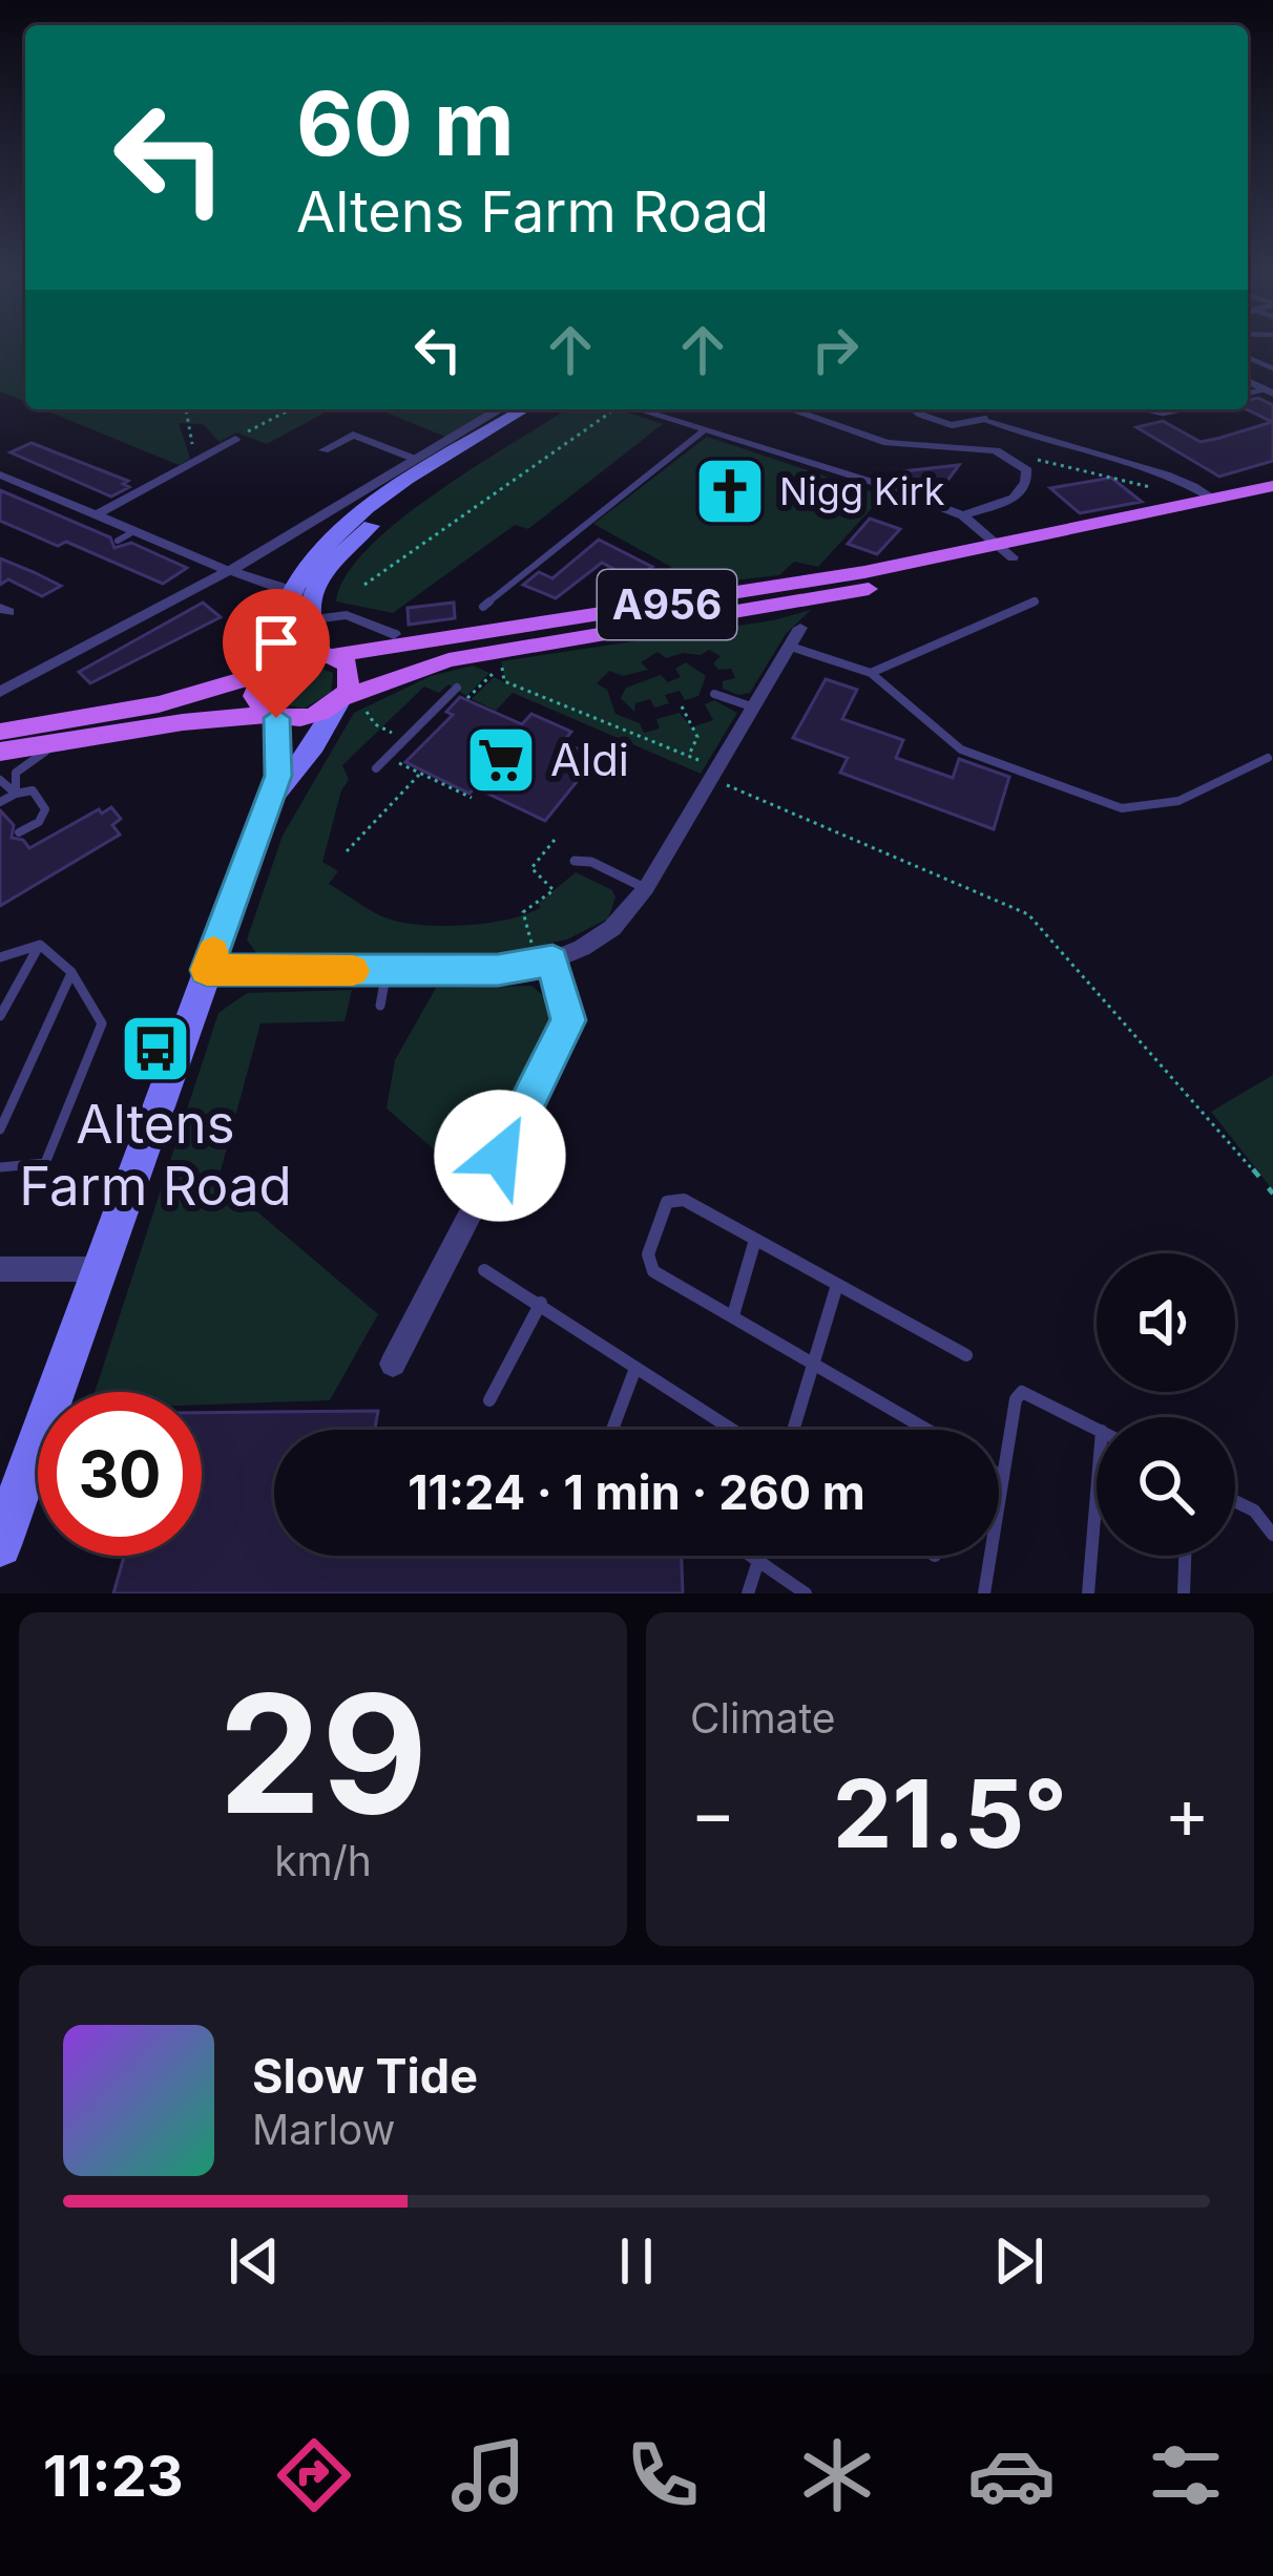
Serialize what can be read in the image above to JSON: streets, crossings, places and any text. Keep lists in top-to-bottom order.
{
  "streets": {
    "main road": ["A956"]
  },
  "places": {
    "church": ["Nigg Kirk"],
    "supermarket": ["Aldi"],
    "bus stop": ["Altens Farm Road"]
  },
  "page": {
    "turn": ["60 m", "Altens Farm Road"],
    "limit": "30",
    "trip": "11:24 · 1 min · 260 m",
    "tile": [
      ["29", "km/h"],
      "Climate"
    ],
    "heat": ["−", "21.5°", "+"],
    "song": ["Slow Tide", "Marlow"],
    "tabs": "11:23"
  }
}
